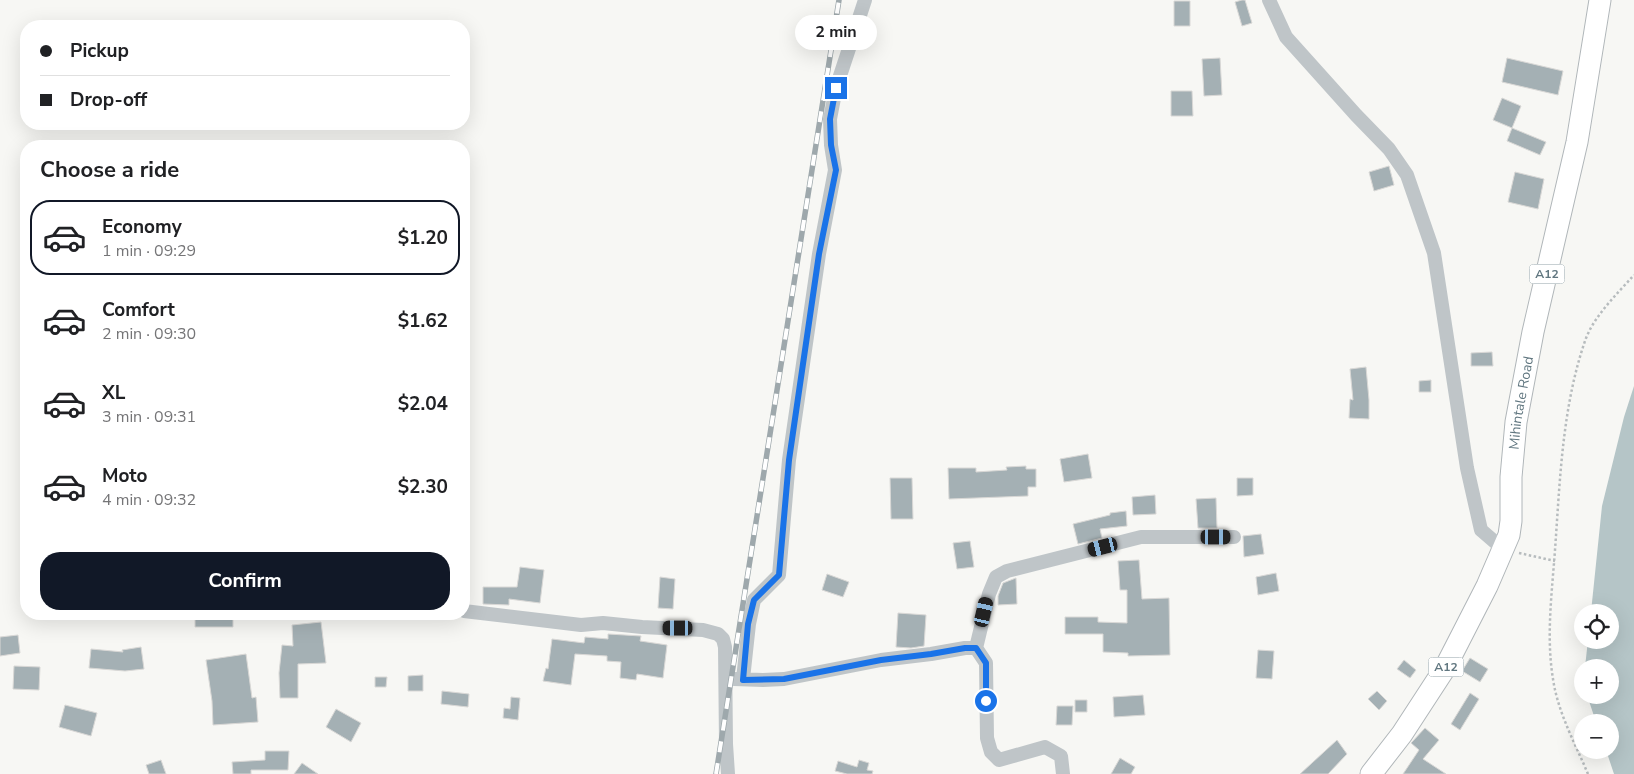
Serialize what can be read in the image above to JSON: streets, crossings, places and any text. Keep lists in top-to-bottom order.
{
  "streets": {
    "highway": ["A12", "Mihintale Road"]
  },
  "page": {
    "bubble": "2 min",
    "banner": ["Pickup", "Drop-off"],
    "heading": "Choose a ride",
    "list": [
      {
        "name": "Economy",
        "note": "1 min · 09:29",
        "value": "$1.20"
      },
      {
        "name": "Comfort",
        "note": "2 min · 09:30",
        "value": "$1.62"
      },
      {
        "name": "XL",
        "note": "3 min · 09:31",
        "value": "$2.04"
      },
      {
        "name": "Moto",
        "note": "4 min · 09:32",
        "value": "$2.30"
      }
    ],
    "buttons": "Confirm",
    "map_buttons": ["+", "−"]
  }
}
